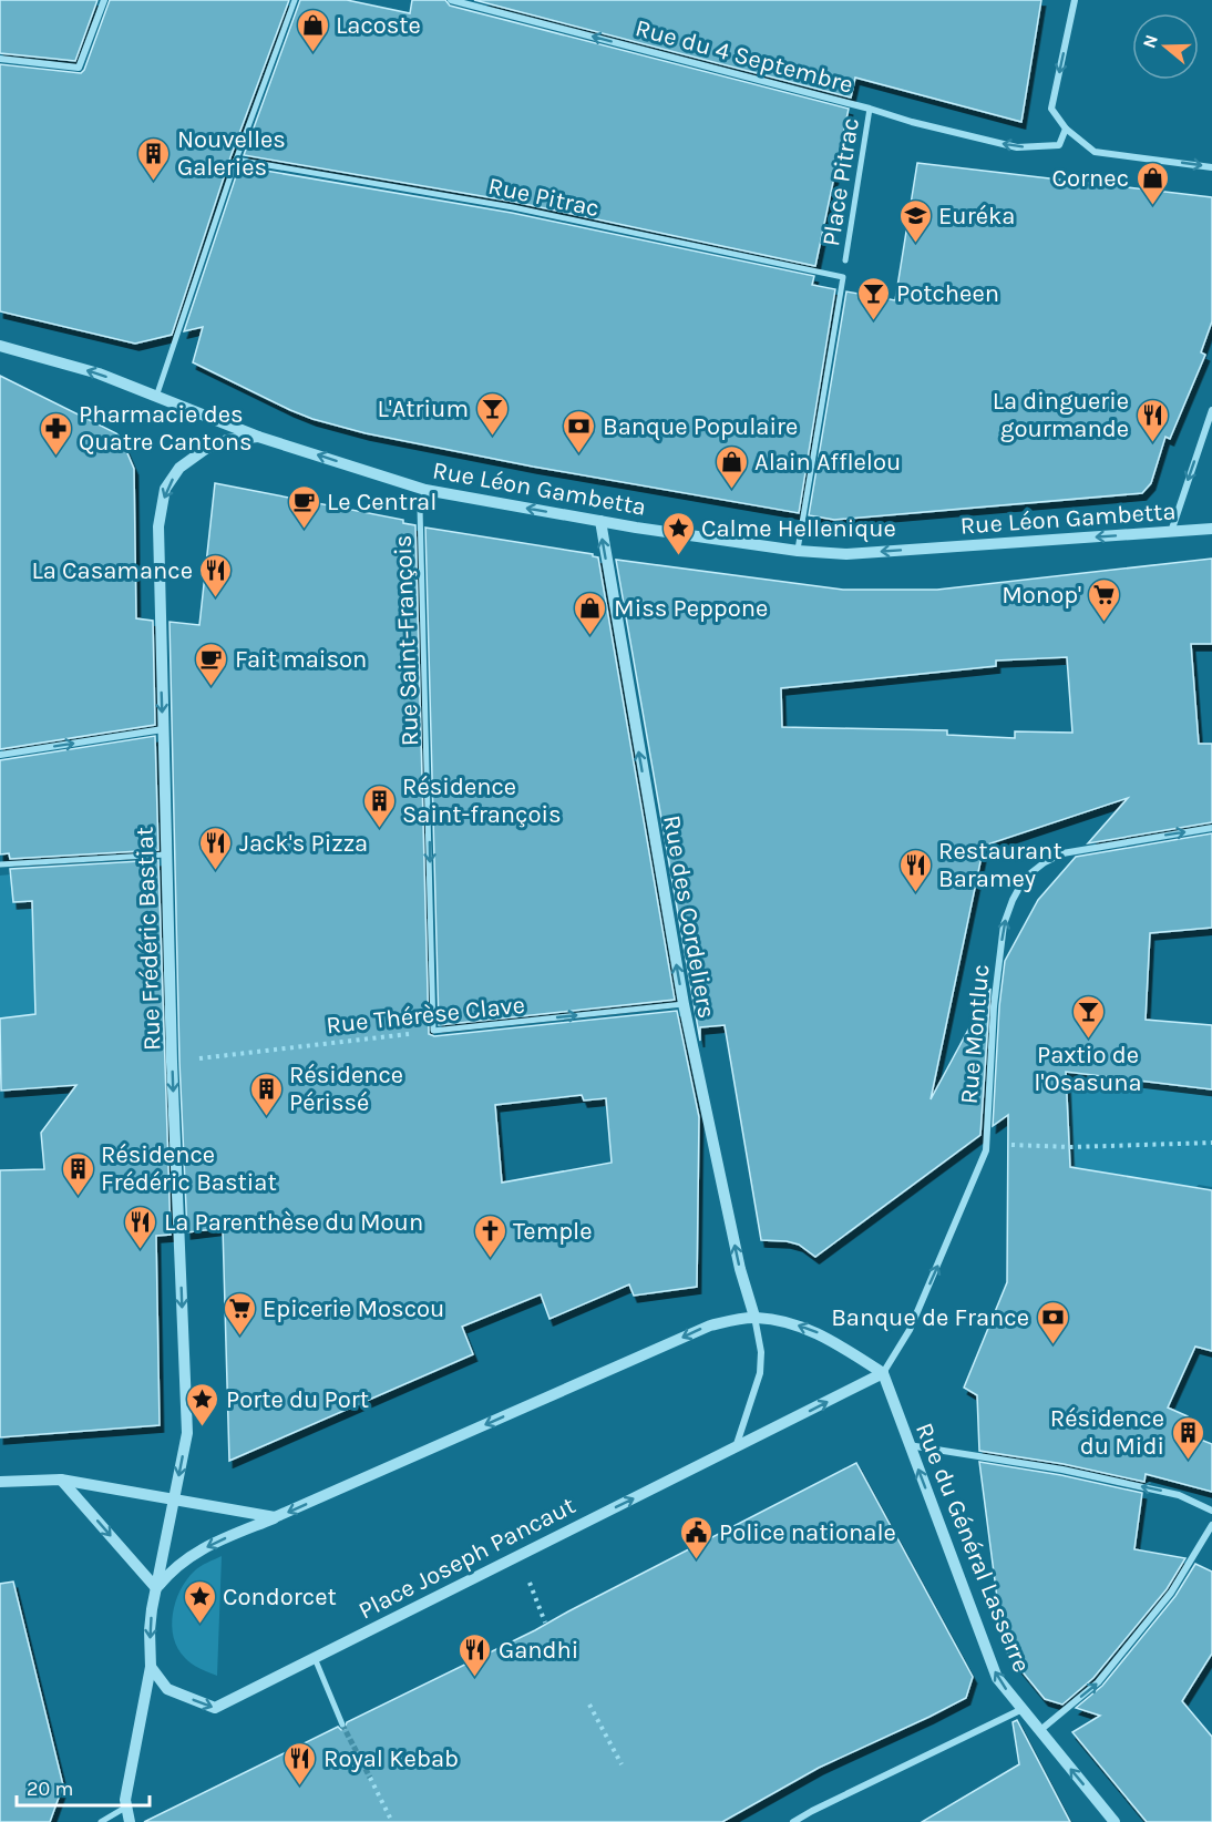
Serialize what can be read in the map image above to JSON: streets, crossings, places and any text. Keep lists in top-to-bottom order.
{
  "streets": {
    "street": [
      "Rue du 4 Septembre",
      "Place Pitrac",
      "Rue Pitrac",
      "Rue Léon Gambetta",
      "Rue Saint-François",
      "Rue des Cordeliers",
      "Rue Frédéric Bastiat",
      "Rue Thérèse Clave",
      "Rue Montluc",
      "Rue du Général Lasserre",
      "Place Joseph Pancaut"
    ]
  },
  "crossings": [
    ["Rue du 4 Septembre", "Place Pitrac"],
    ["Rue Pitrac", "Rue Léon Gambetta"],
    ["Rue Léon Gambetta", "Rue Saint-François"],
    ["Rue Léon Gambetta", "Rue des Cordeliers"],
    ["Rue Léon Gambetta", "Rue Frédéric Bastiat"],
    ["Rue Saint-François", "Rue Thérèse Clave"],
    ["Rue des Cordeliers", "Rue Thérèse Clave"],
    ["Rue Frédéric Bastiat", "Rue Thérèse Clave"],
    ["Rue Montluc", "Rue du Général Lasserre"],
    ["Rue Montluc", "Place Joseph Pancaut"],
    ["Rue du Général Lasserre", "Place Joseph Pancaut"]
  ],
  "one_way": [
    "Rue du 4 Septembre",
    "Rue Léon Gambetta",
    "Rue Saint-François",
    "Rue des Cordeliers",
    "Rue Frédéric Bastiat",
    "Rue Thérèse Clave",
    "Rue Montluc",
    "Rue du Général Lasserre",
    "Place Joseph Pancaut"
  ],
  "places": {
    "shop": [
      "Lacoste",
      "Cornec",
      "Alain Afflelou",
      "Miss Peppone"
    ],
    "building": [
      "Nouvelles Galeries",
      "Résidence Saint-françois",
      "Résidence Périssé",
      "Résidence Frédéric Bastiat",
      "Résidence du Midi"
    ],
    "school or university": ["Euréka"],
    "bar": ["Potcheen", "L'Atrium", "Paxtio de l'Osasuna"],
    "restaurant": [
      "La dinguerie gourmande",
      "La Casamance",
      "Jack's Pizza",
      "Restaurant Baramey",
      "La Parenthèse du Moun",
      "Gandhi",
      "Royal Kebab"
    ],
    "bank": ["Banque Populaire", "Banque de France"],
    "pharmacy": ["Pharmacie des Quatre Cantons"],
    "cafe": ["Le Central", "Fait maison"],
    "place": ["Calme Hellenique", "Porte du Port", "Condorcet"],
    "supermarket": ["Monop'", "Epicerie Moscou"],
    "church": ["Temple"],
    "public building": ["Police nationale"]
  },
  "scale_bar": "20 m",
  "north": "left"
}
